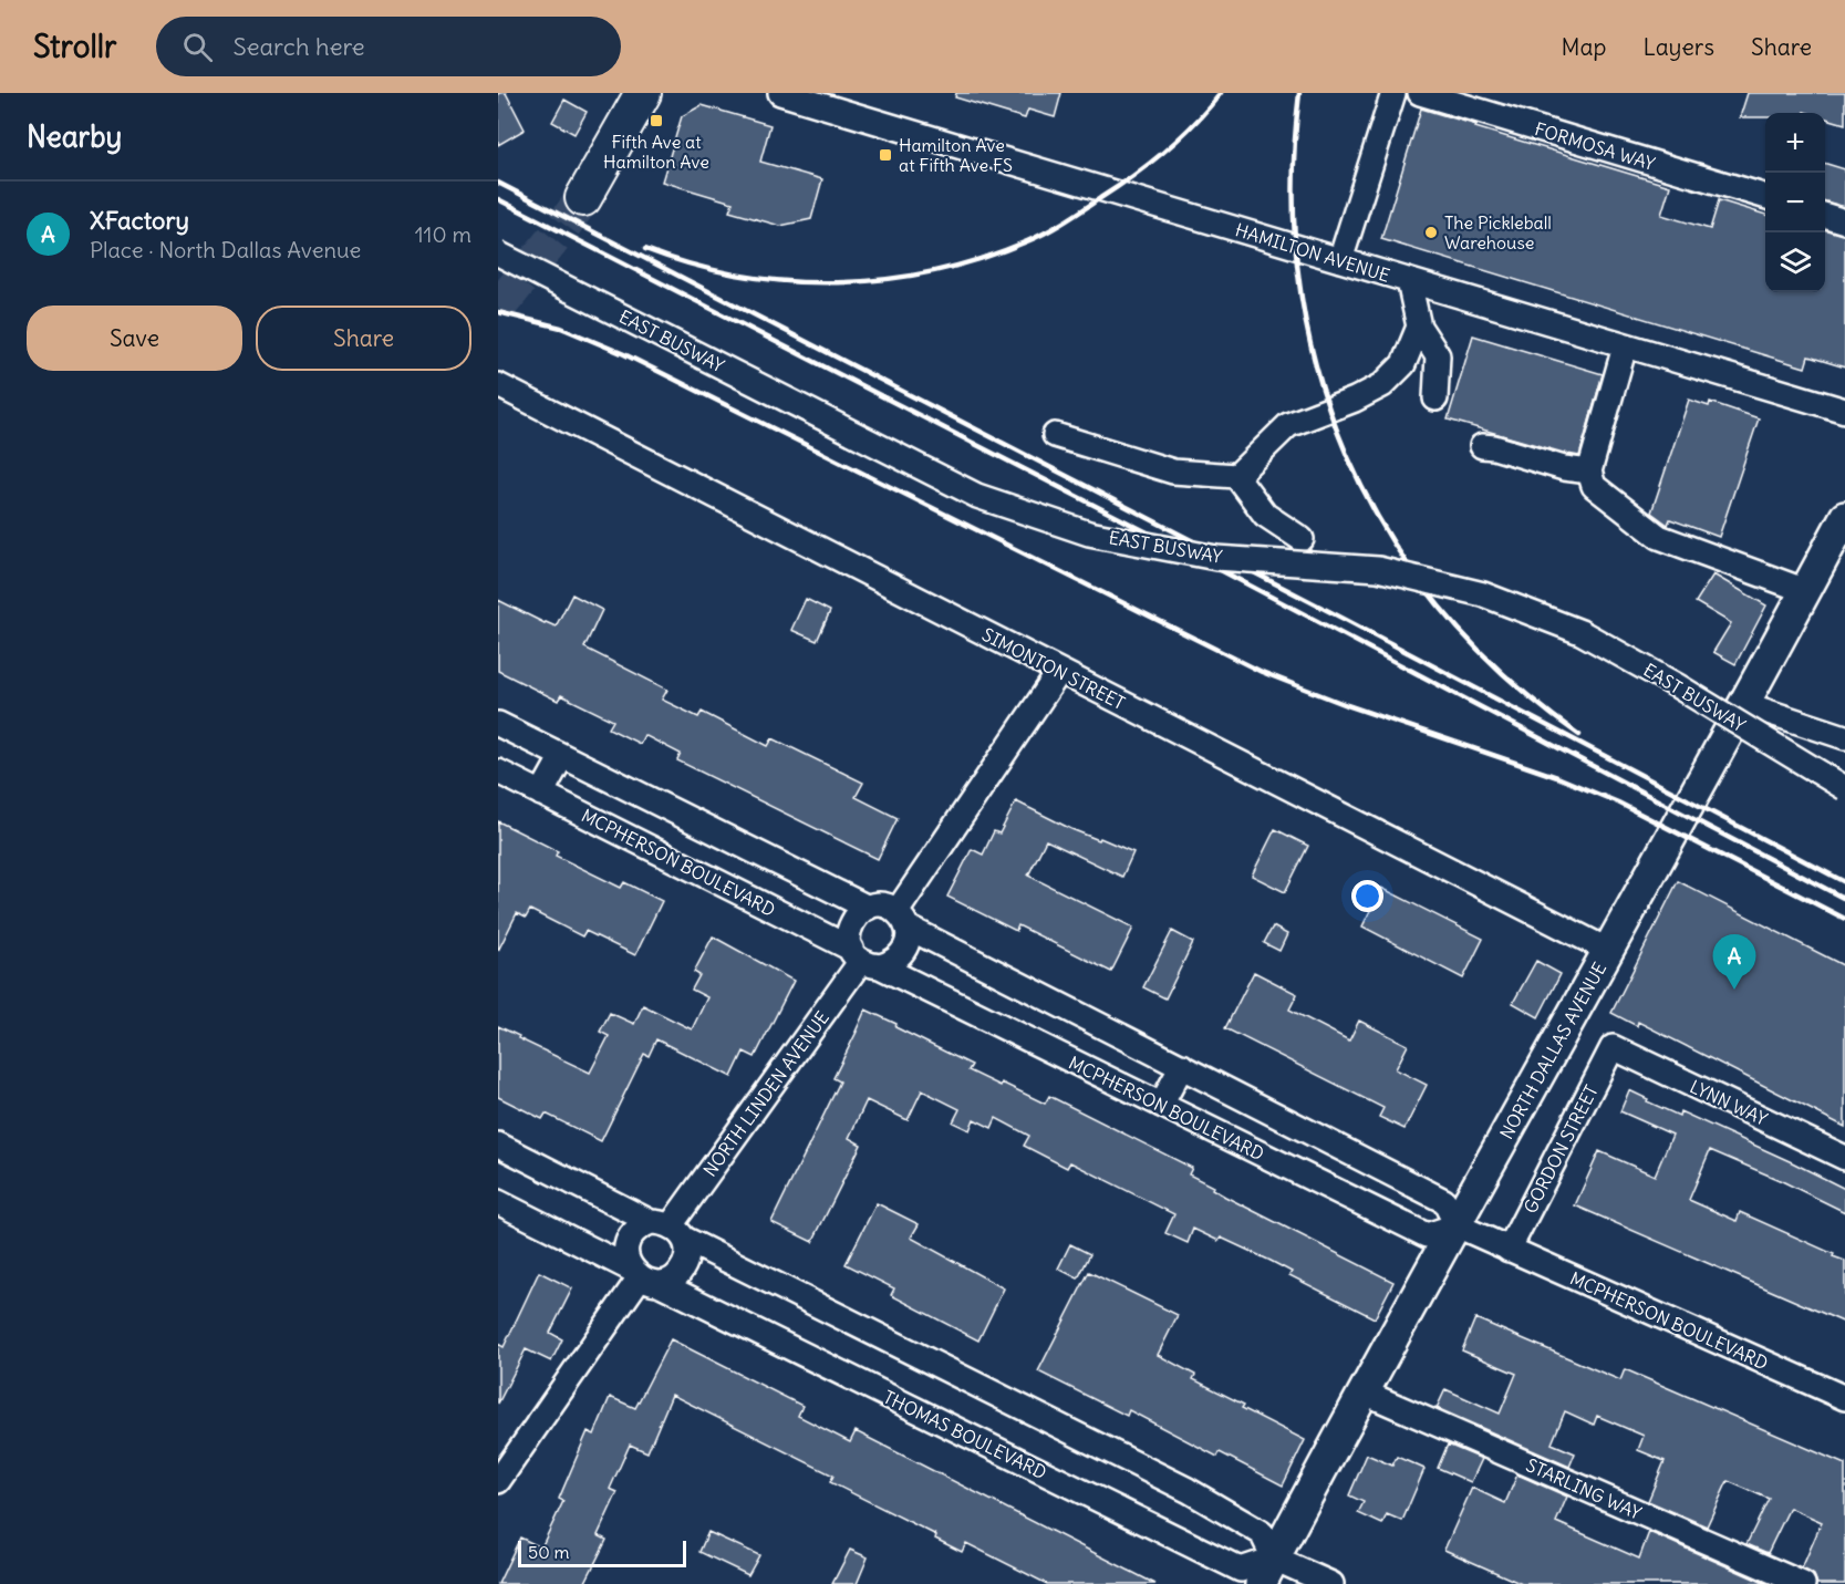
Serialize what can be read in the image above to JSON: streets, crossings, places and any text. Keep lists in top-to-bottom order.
{
  "streets": {
    "main road": ["NORTH DALLAS AVENUE"],
    "street": [
      "FORMOSA WAY",
      "HAMILTON AVENUE",
      "EAST BUSWAY",
      "SIMONTON STREET",
      "MCPHERSON BOULEVARD",
      "NORTH LINDEN AVENUE",
      "LYNN WAY",
      "GORDON STREET",
      "THOMAS BOULEVARD",
      "STARLING WAY"
    ]
  },
  "crossings": [
    ["SIMONTON STREET", "NORTH DALLAS AVENUE"],
    ["MCPHERSON BOULEVARD", "NORTH DALLAS AVENUE"],
    ["MCPHERSON BOULEVARD", "NORTH LINDEN AVENUE"],
    ["MCPHERSON BOULEVARD", "GORDON STREET"],
    ["NORTH DALLAS AVENUE", "THOMAS BOULEVARD"],
    ["NORTH DALLAS AVENUE", "STARLING WAY"],
    ["NORTH LINDEN AVENUE", "THOMAS BOULEVARD"],
    ["LYNN WAY", "GORDON STREET"]
  ],
  "places": {
    "transit": ["Fifth Ave at Hamilton Ave", "Hamilton Ave at Fifth Ave FS"],
    "other": ["The Pickleball Warehouse"]
  },
  "scale_bar": "50 m",
  "page": {
    "header": "Strollr",
    "search": "Search here",
    "nav": ["Map", "Layers", "Share"],
    "heading": "Nearby",
    "map_buttons": ["+", "−"],
    "list": [
      {
        "mark": "A",
        "name": "XFactory",
        "note": "Place · North Dallas Avenue",
        "value": "110 m"
      }
    ],
    "buttons": ["Save", "Share"],
    "pins": "A",
    "scale": "50 m"
  }
}
